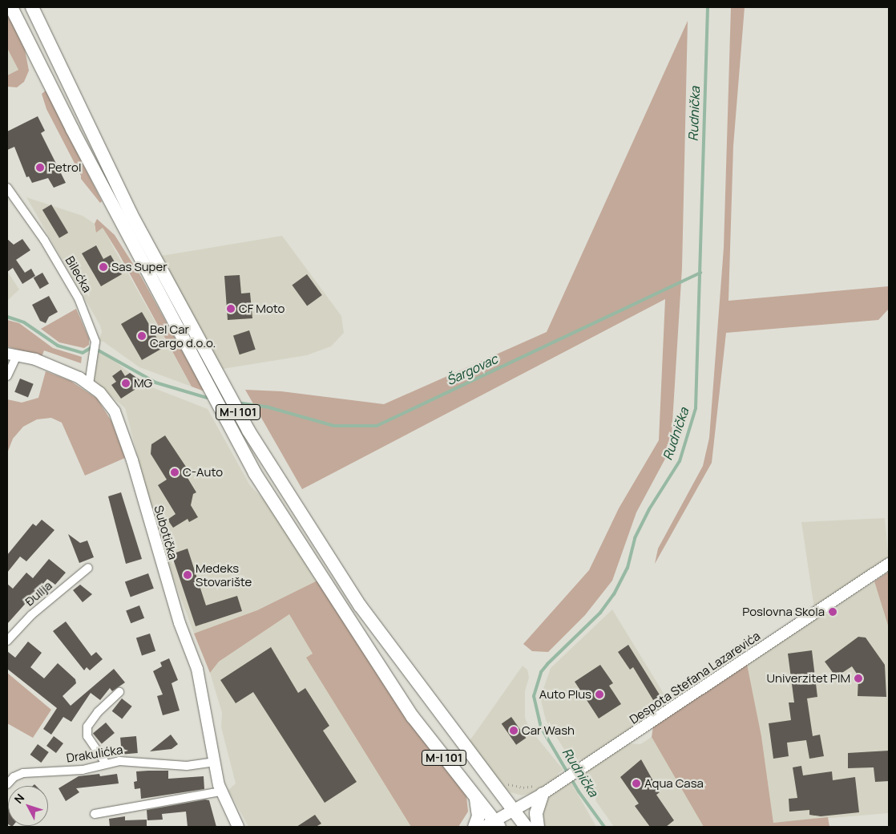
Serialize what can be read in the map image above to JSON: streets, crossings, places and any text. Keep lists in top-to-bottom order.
{
  "streets": {
    "main road": ["M-I 101"],
    "street": [
      "Bilećka",
      "Subotička",
      "Đulija",
      "Despota Stefana Lazarevića",
      "Drakulićka"
    ]
  },
  "crossings": [
    ["Bilećka", "Subotička"],
    ["M-I 101", "Despota Stefana Lazarevića"],
    ["Subotička", "Drakulićka"]
  ],
  "water": ["Rudnička", "Šargovac"],
  "places": [
    "Petrol",
    "Sas Super",
    "CF Moto",
    "Bel Car Cargo d.o.o.",
    "MG",
    "C-Auto",
    "Medeks Stovarište",
    "Poslovna Skola",
    "Univerzitet PIM",
    "Auto Plus",
    "Car Wash",
    "Aqua Casa"
  ],
  "north": "top left"
}
